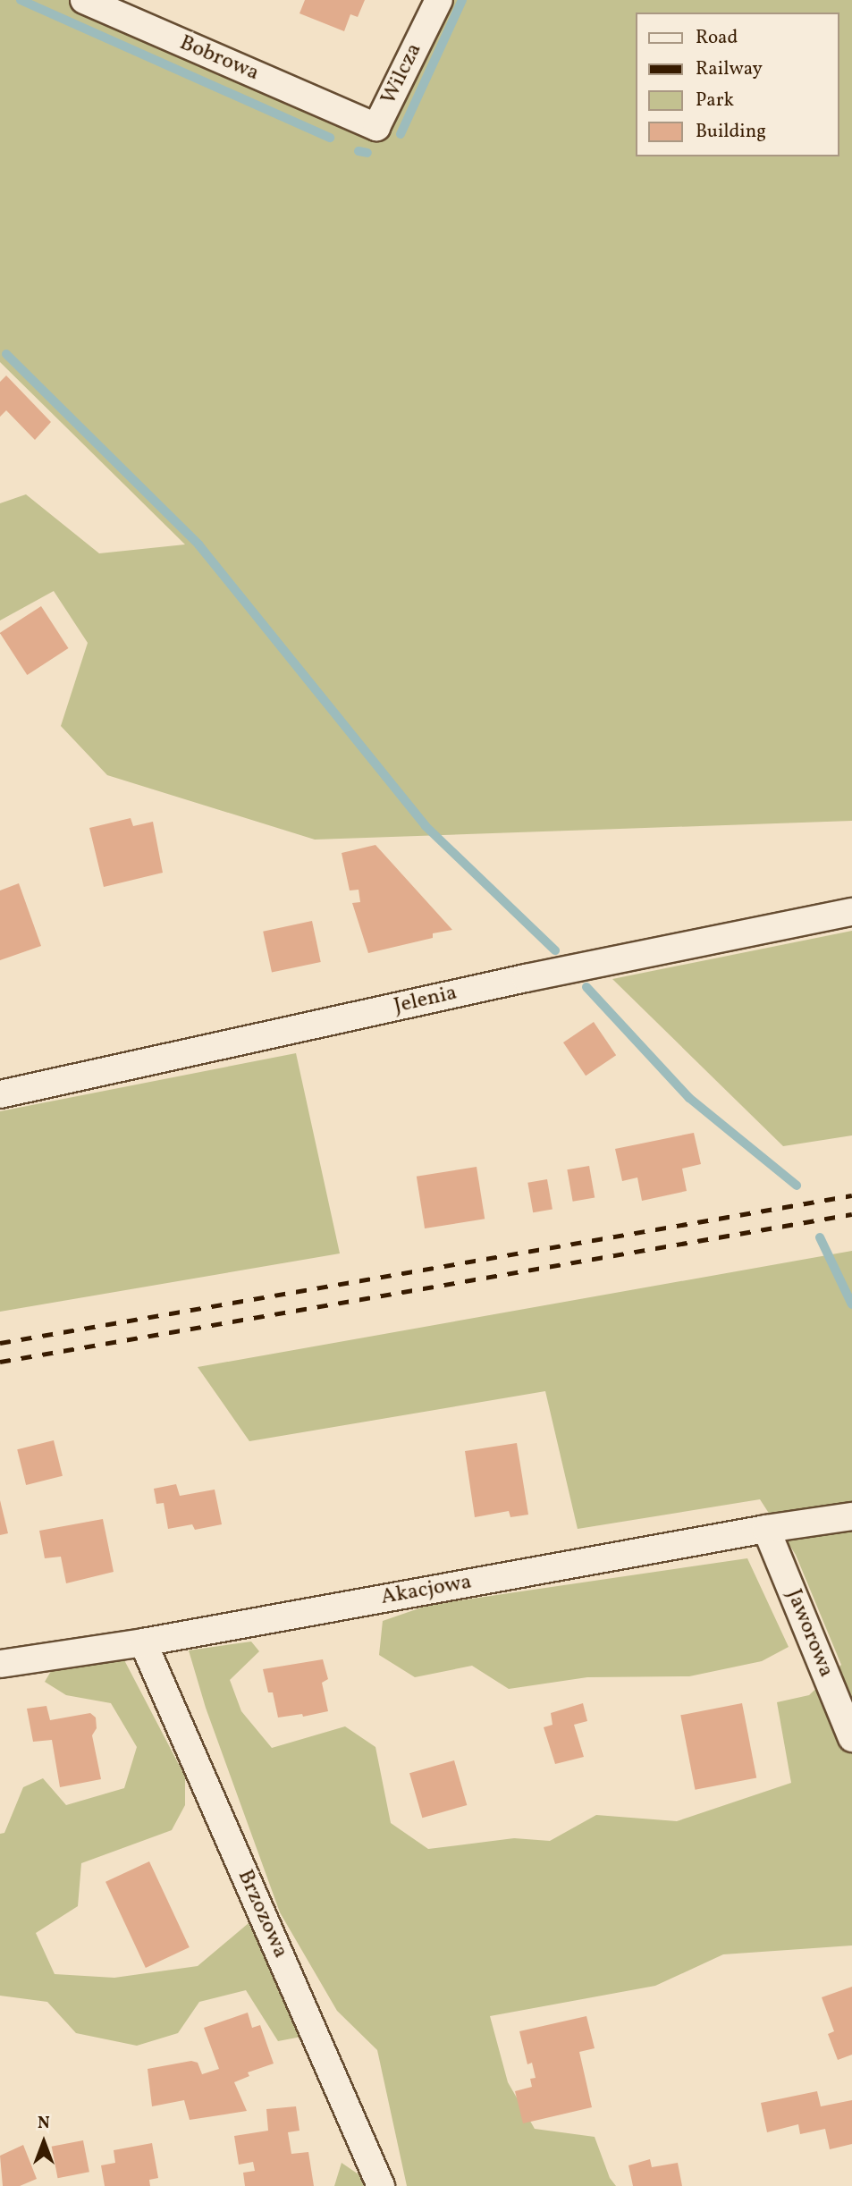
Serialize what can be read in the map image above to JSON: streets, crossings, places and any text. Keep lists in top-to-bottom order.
{
  "streets": {
    "street": [
      "Bobrowa",
      "Wilcza",
      "Jelenia",
      "Akacjowa",
      "Jaworowa",
      "Brzozowa"
    ]
  },
  "crossings": [
    ["Bobrowa", "Wilcza"],
    ["Akacjowa", "Jaworowa"],
    ["Akacjowa", "Brzozowa"]
  ],
  "legend": [
    "Road",
    "Railway",
    "Park",
    "Building"
  ],
  "north": "top"
}
